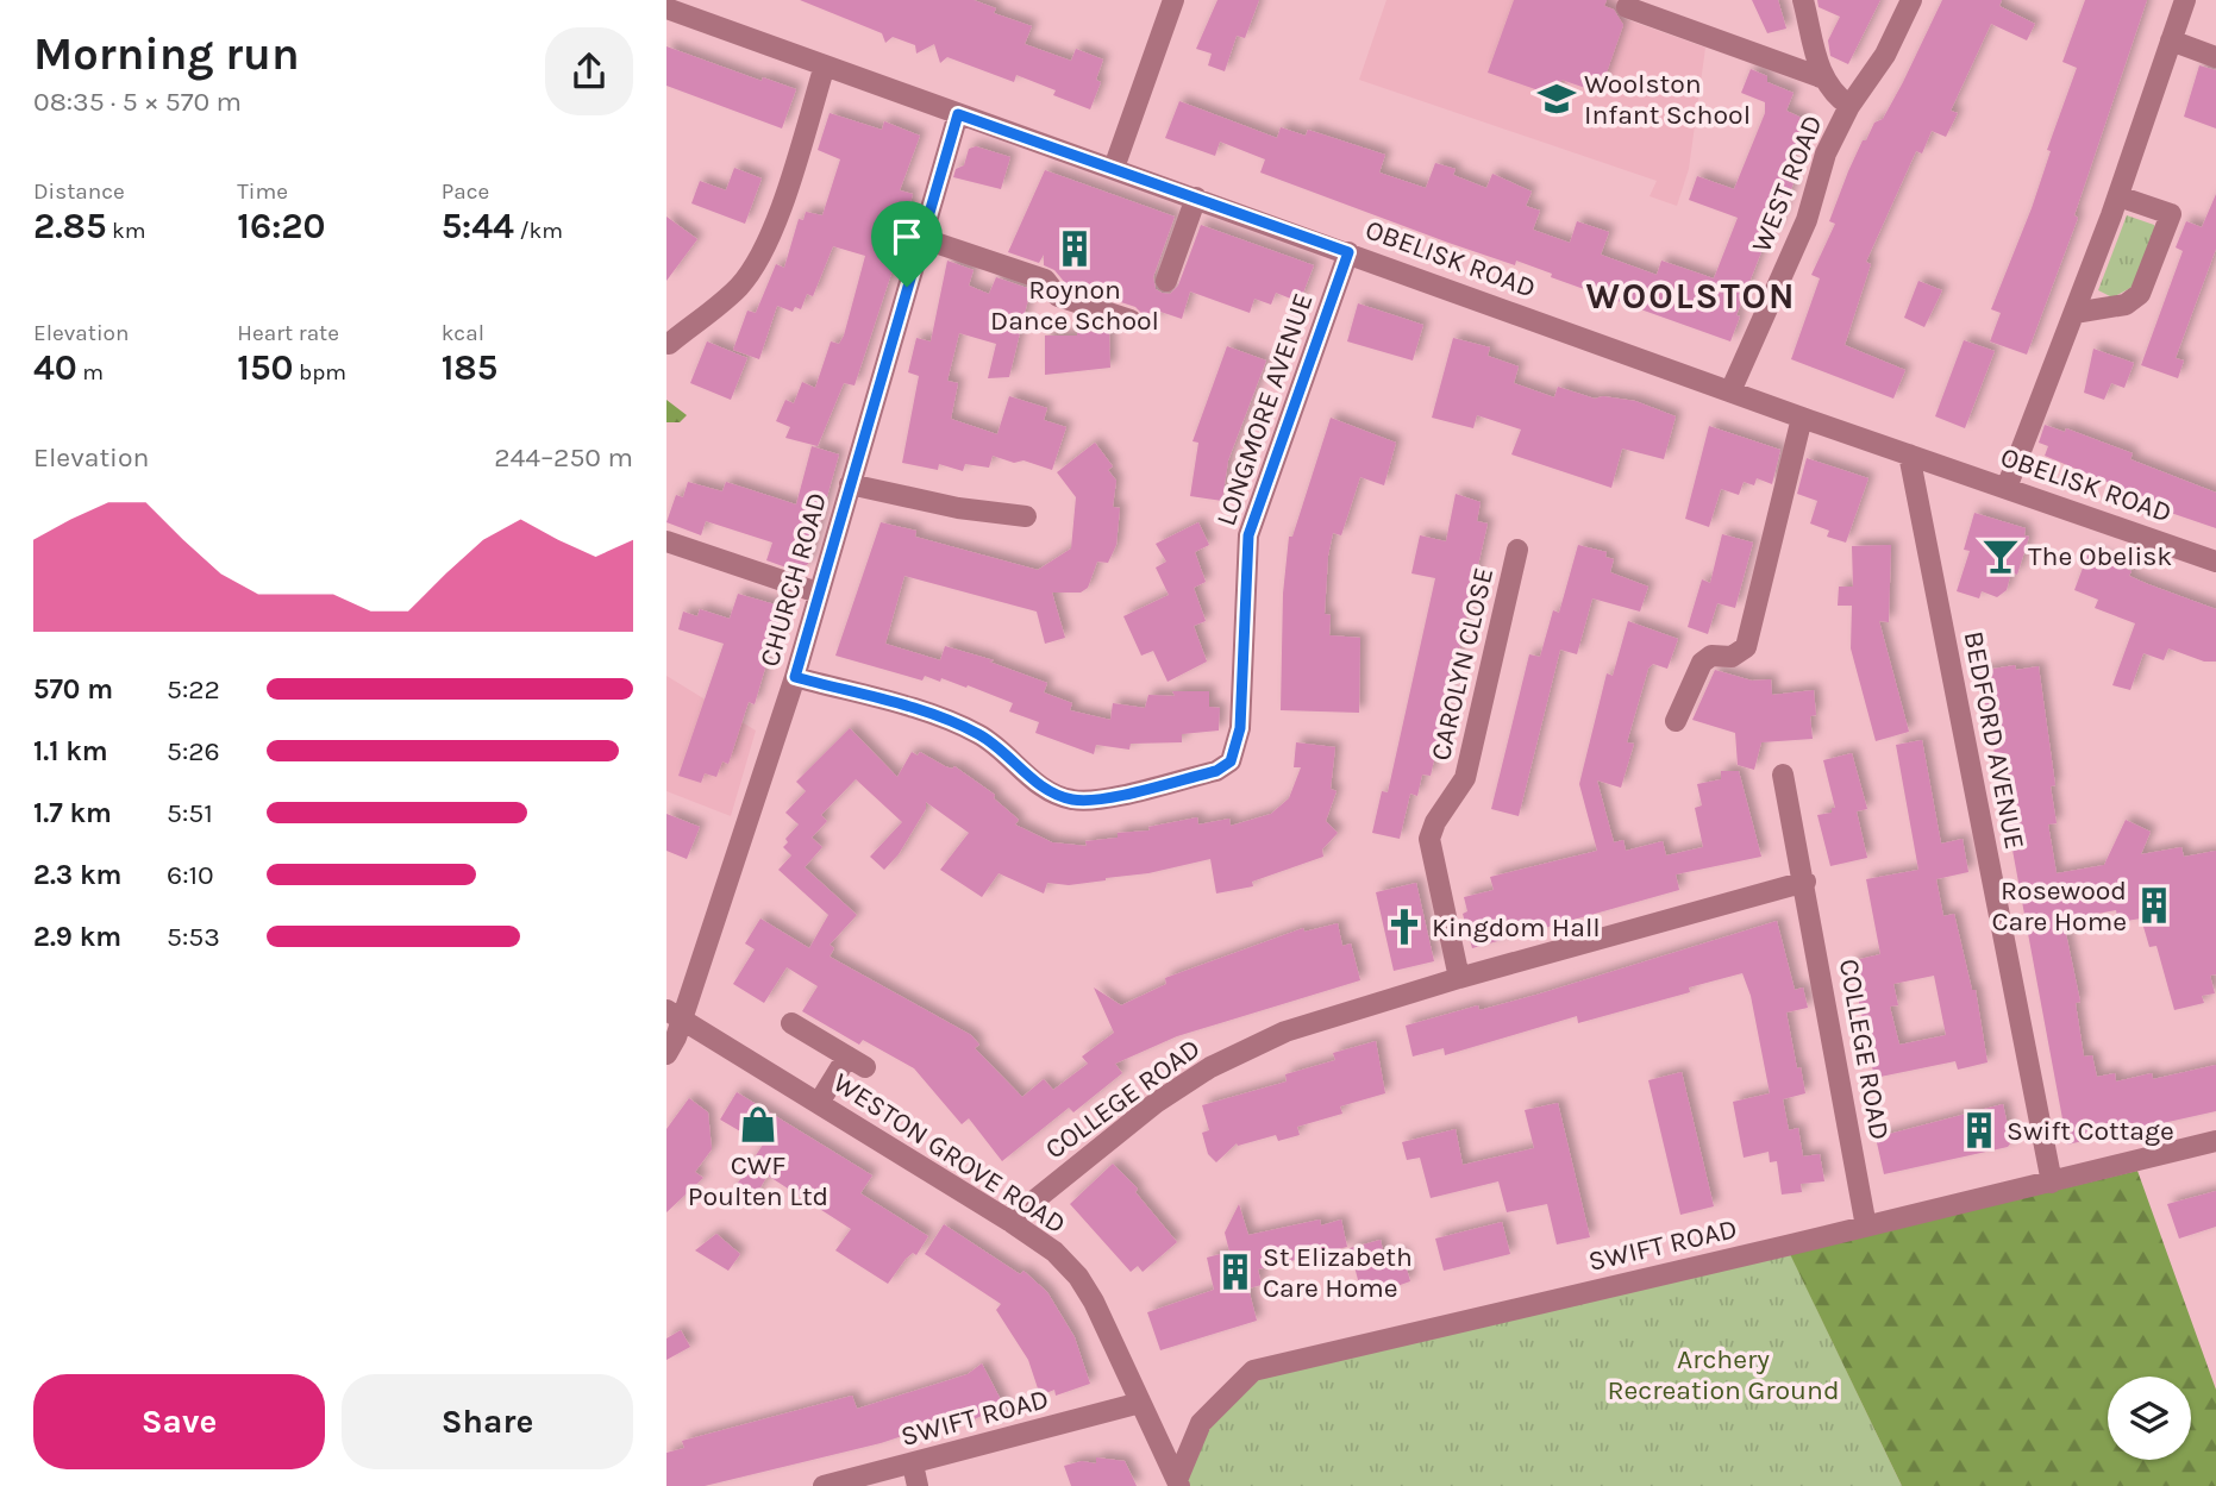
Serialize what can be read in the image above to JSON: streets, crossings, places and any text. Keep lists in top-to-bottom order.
{
  "streets": {
    "street": [
      "WEST ROAD",
      "OBELISK ROAD",
      "LONGMORE AVENUE",
      "CHURCH ROAD",
      "CAROLYN CLOSE",
      "BEDFORD AVENUE",
      "COLLEGE ROAD",
      "WESTON GROVE ROAD",
      "SWIFT ROAD"
    ]
  },
  "crossings": [
    ["WEST ROAD", "OBELISK ROAD"],
    ["OBELISK ROAD", "LONGMORE AVENUE"],
    ["OBELISK ROAD", "CHURCH ROAD"],
    ["OBELISK ROAD", "BEDFORD AVENUE"],
    ["LONGMORE AVENUE", "CHURCH ROAD"],
    ["CHURCH ROAD", "WESTON GROVE ROAD"],
    ["CAROLYN CLOSE", "COLLEGE ROAD"],
    ["BEDFORD AVENUE", "SWIFT ROAD"],
    ["COLLEGE ROAD", "WESTON GROVE ROAD"],
    ["COLLEGE ROAD", "SWIFT ROAD"],
    ["WESTON GROVE ROAD", "SWIFT ROAD"]
  ],
  "districts": ["WOOLSTON"],
  "parks": ["Archery Recreation Ground"],
  "places": {
    "school or university": ["Woolston Infant School"],
    "building": [
      "Roynon Dance School",
      "Rosewood Care Home",
      "Swift Cottage",
      "St Elizabeth Care Home"
    ],
    "bar": ["The Obelisk"],
    "church": ["Kingdom Hall"],
    "shop": ["CWF Poulten Ltd"]
  },
  "page": {
    "heading": ["Morning run", "08:35 · 5 × 570 m"],
    "stats": [
      ["Distance", "2.85 km"],
      ["Time", "16:20"],
      ["Pace", "5:44 /km"],
      ["Elevation", "40 m"],
      ["Heart rate", "150 bpm"],
      ["kcal", "185"]
    ],
    "chart": ["Elevation", "244–250 m"],
    "list": [
      {
        "name": "570 m",
        "note": "5:22"
      },
      {
        "name": "1.1 km",
        "note": "5:26"
      },
      {
        "name": "1.7 km",
        "note": "5:51"
      },
      {
        "name": "2.3 km",
        "note": "6:10"
      },
      {
        "name": "2.9 km",
        "note": "5:53"
      }
    ],
    "buttons": ["Save", "Share"]
  }
}
